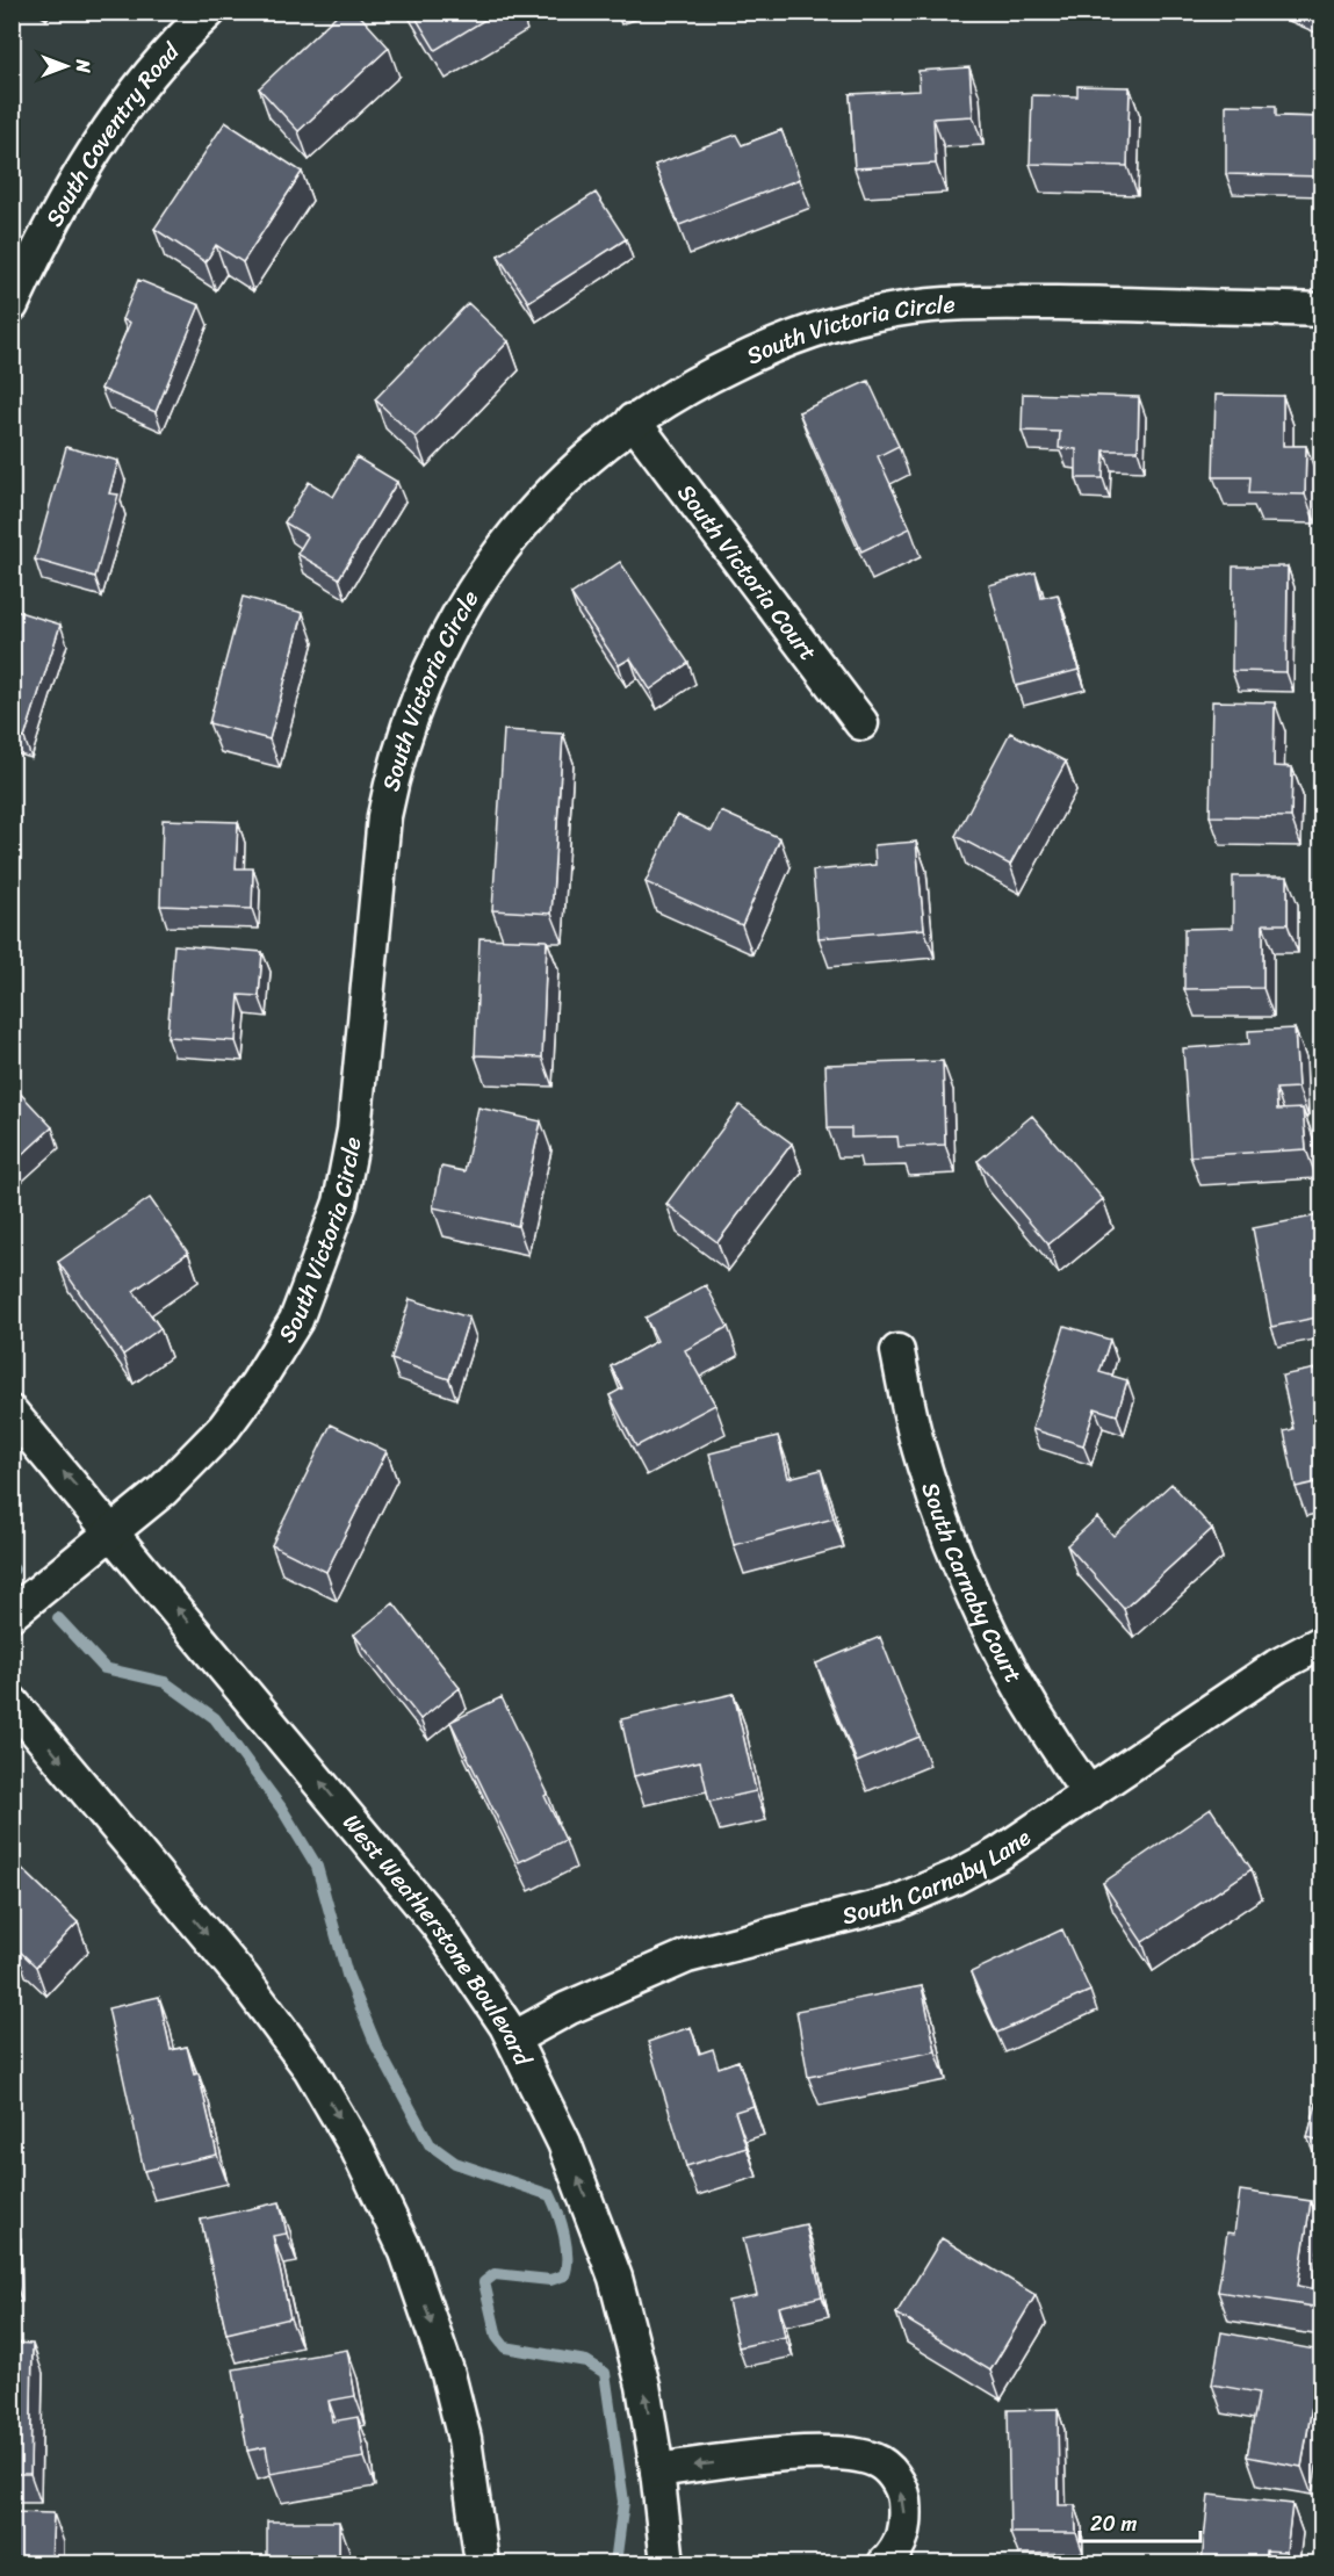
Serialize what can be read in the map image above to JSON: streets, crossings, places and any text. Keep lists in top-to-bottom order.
{
  "streets": {
    "street": [
      "South Coventry Road",
      "South Victoria Circle",
      "South Victoria Court",
      "South Carnaby Court",
      "South Carnaby Lane",
      "West Weatherstone Boulevard"
    ]
  },
  "crossings": [
    ["South Victoria Circle", "South Victoria Court"],
    ["South Victoria Circle", "West Weatherstone Boulevard"],
    ["South Carnaby Court", "South Carnaby Lane"],
    ["South Carnaby Lane", "West Weatherstone Boulevard"]
  ],
  "scale_bar": "20 m",
  "north": "right"
}
